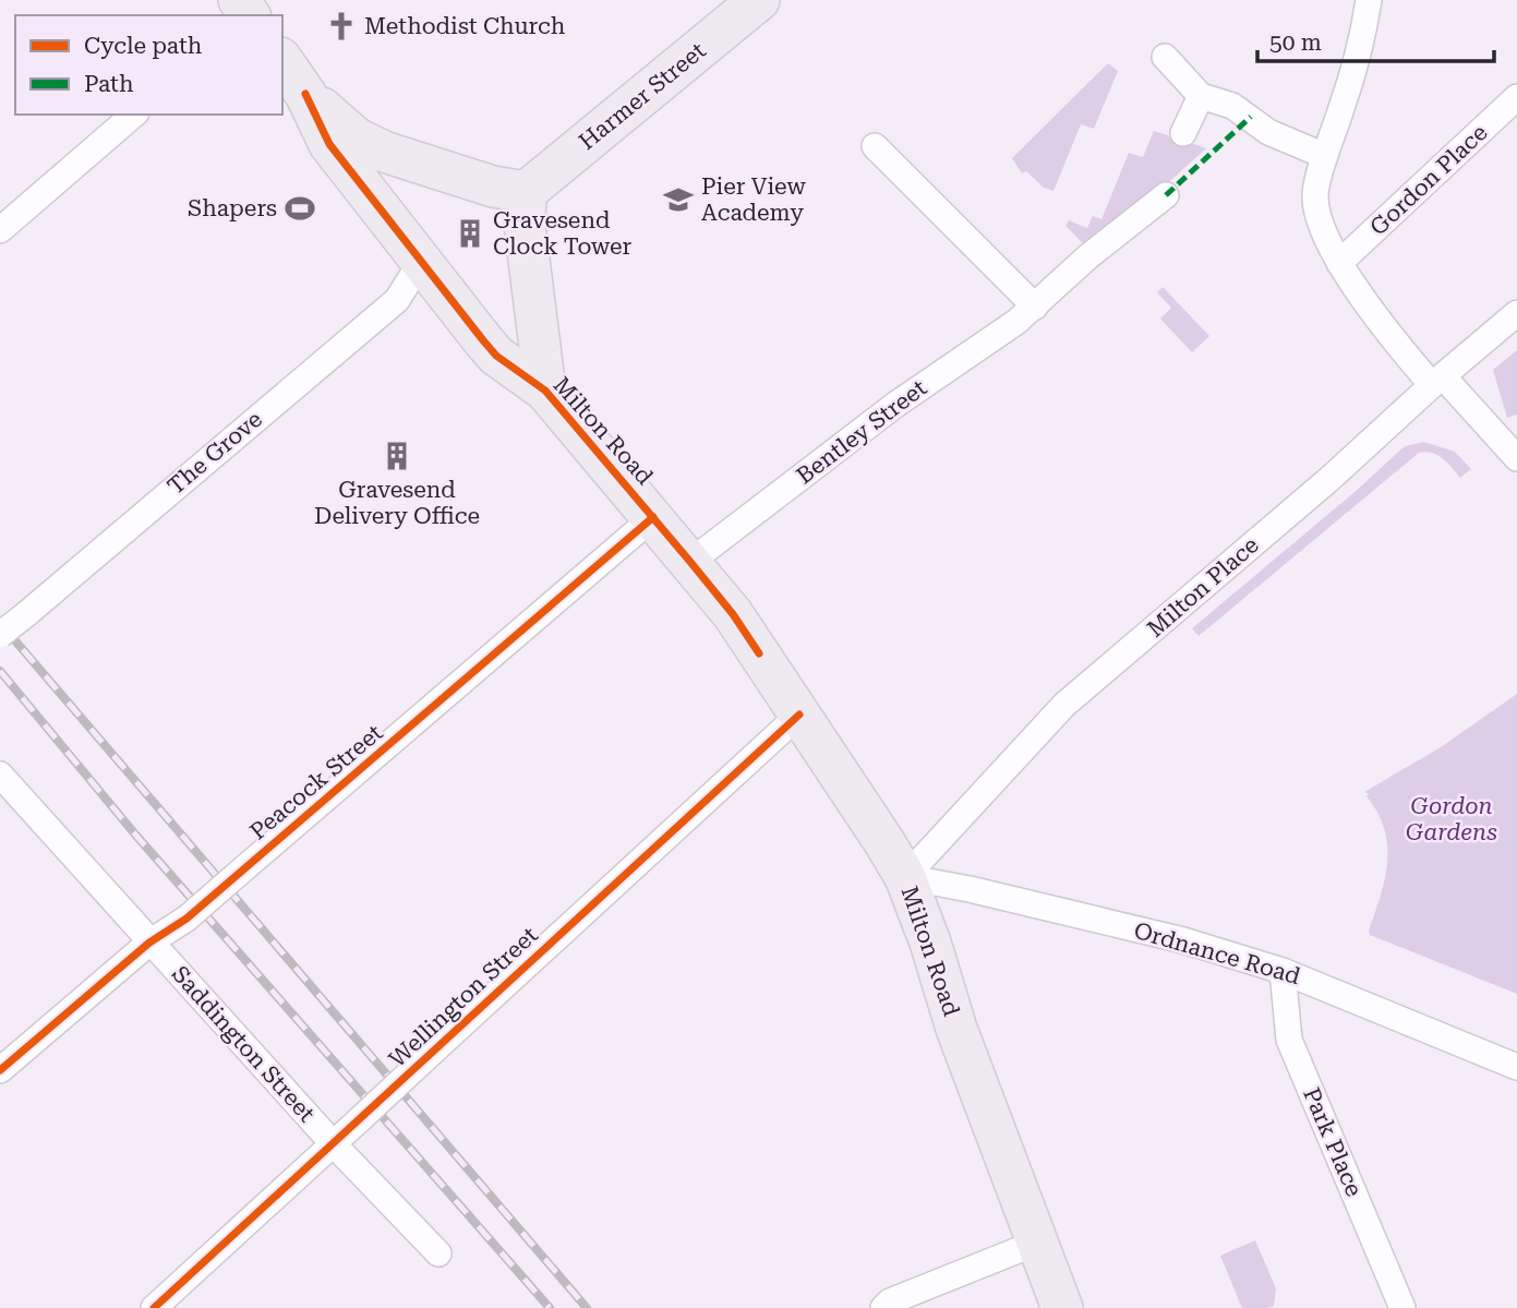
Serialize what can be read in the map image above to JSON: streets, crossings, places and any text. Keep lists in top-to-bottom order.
{
  "streets": {
    "main road": ["Harmer Street", "Milton Road"],
    "street": [
      "Gordon Place",
      "Bentley Street",
      "The Grove",
      "Milton Place",
      "Peacock Street",
      "Ordnance Road",
      "Wellington Street",
      "Saddington Street",
      "Park Place"
    ]
  },
  "crossings": [
    ["Milton Road", "Bentley Street"],
    ["Milton Road", "The Grove"],
    ["Milton Road", "Milton Place"],
    ["Milton Road", "Peacock Street"],
    ["Milton Road", "Ordnance Road"],
    ["Milton Road", "Wellington Street"],
    ["Milton Place", "Ordnance Road"],
    ["Peacock Street", "Saddington Street"],
    ["Ordnance Road", "Park Place"],
    ["Wellington Street", "Saddington Street"]
  ],
  "parks": ["Gordon Gardens"],
  "places": {
    "church": ["Methodist Church"],
    "school or university": ["Pier View Academy"],
    "sports": ["Shapers"],
    "building": ["Gravesend Clock Tower", "Gravesend Delivery Office"]
  },
  "legend": ["Cycle path", "Path"],
  "scale_bar": "50 m"
}
